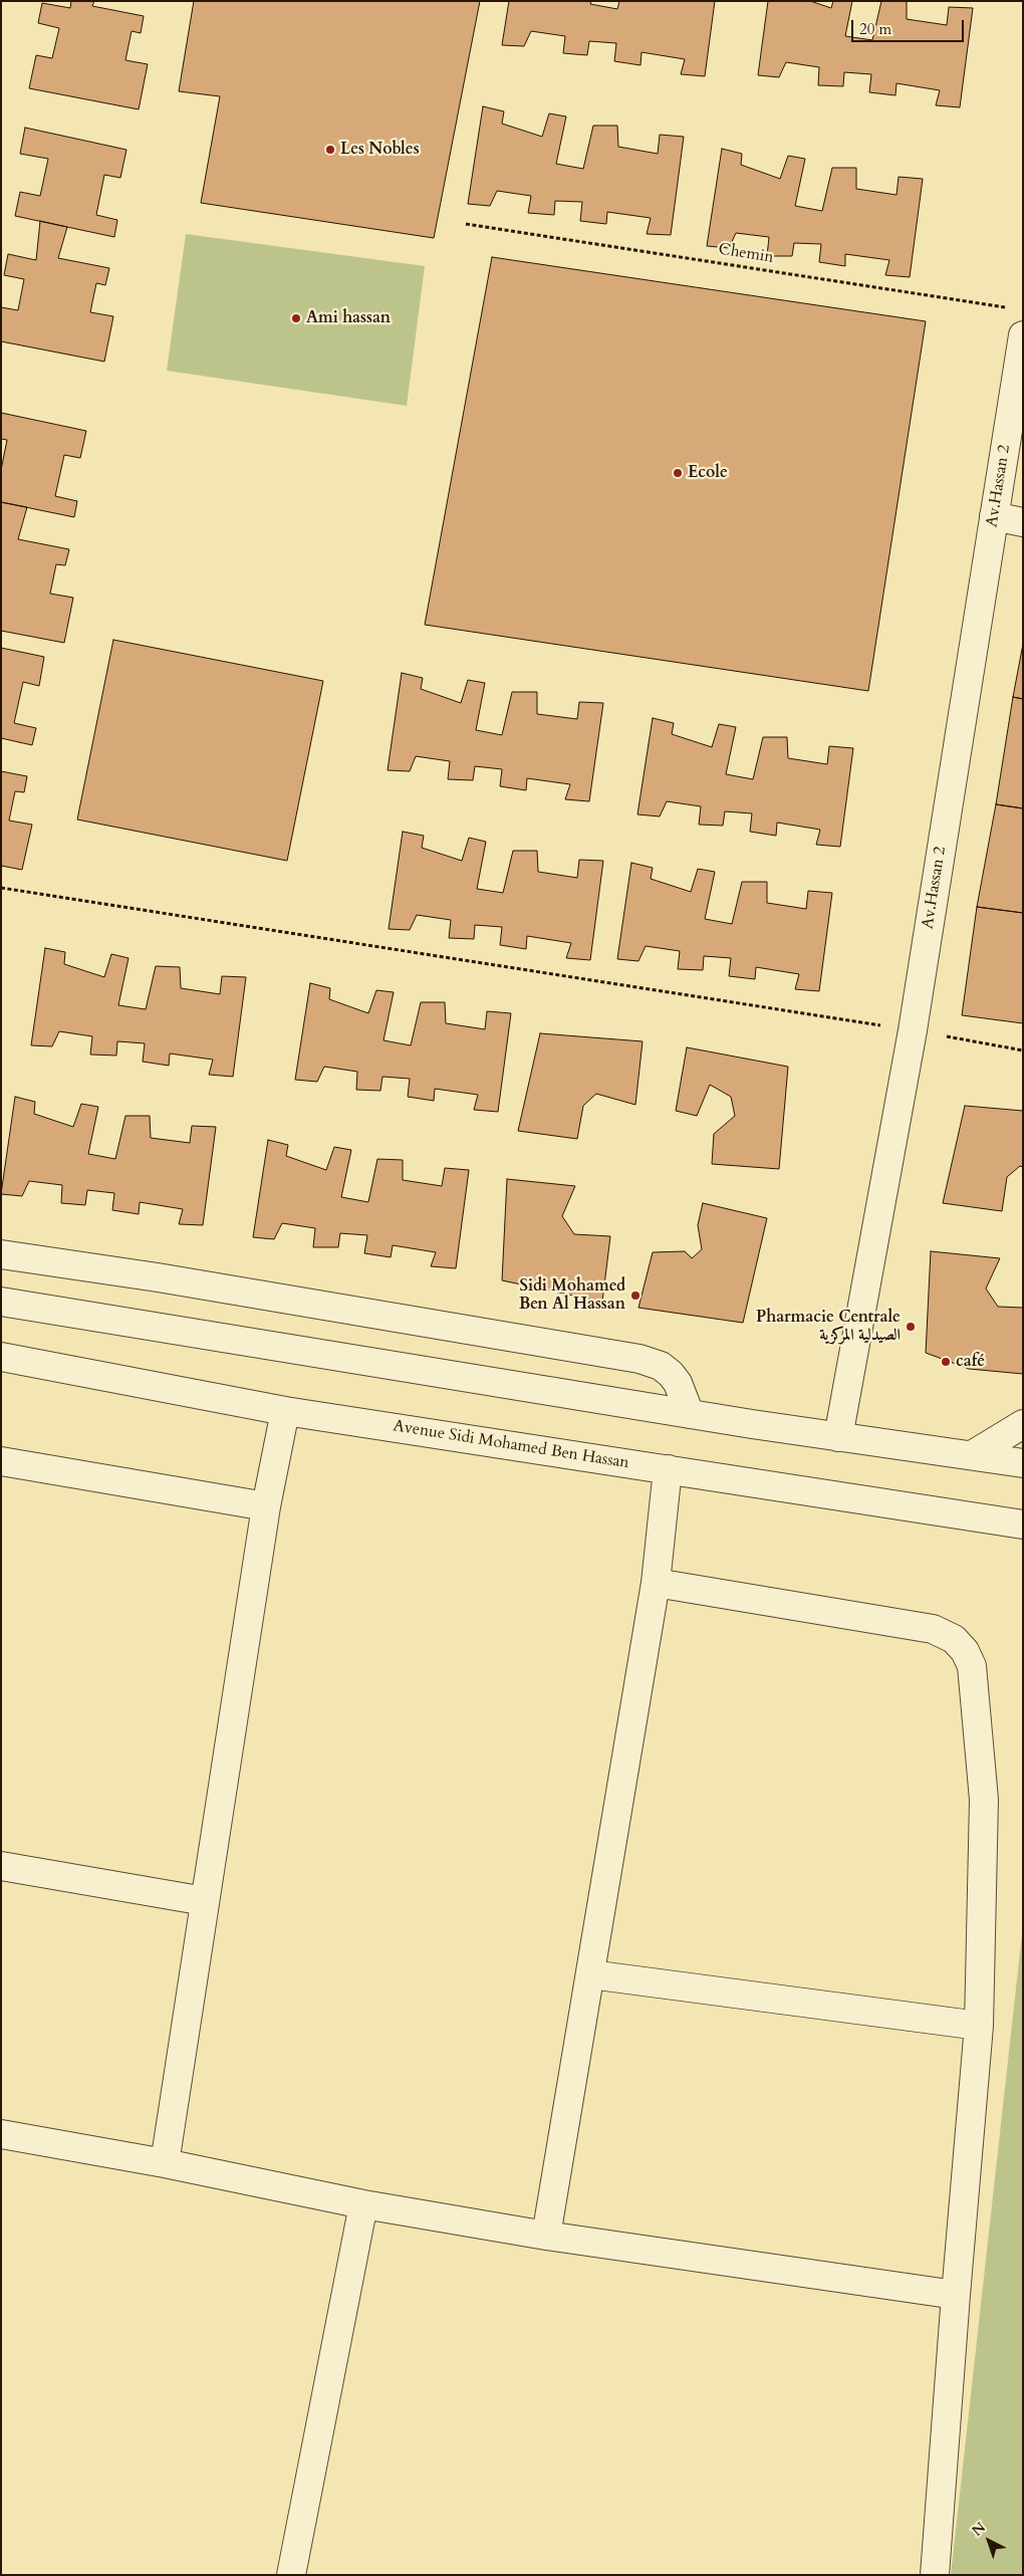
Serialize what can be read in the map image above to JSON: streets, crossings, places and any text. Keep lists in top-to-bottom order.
{
  "streets": {
    "street": ["Av.Hassan 2", "Avenue Sidi Mohamed Ben Hassan"],
    "path": ["Chemin"]
  },
  "places": [
    "Les Nobles",
    "Ami hassan",
    "Ecole",
    "Sidi Mohamed Ben Al Hassan",
    "Pharmacie Centrale الصيدلية المركزية",
    "café"
  ],
  "scale_bar": "20 m",
  "north": "top left"
}
